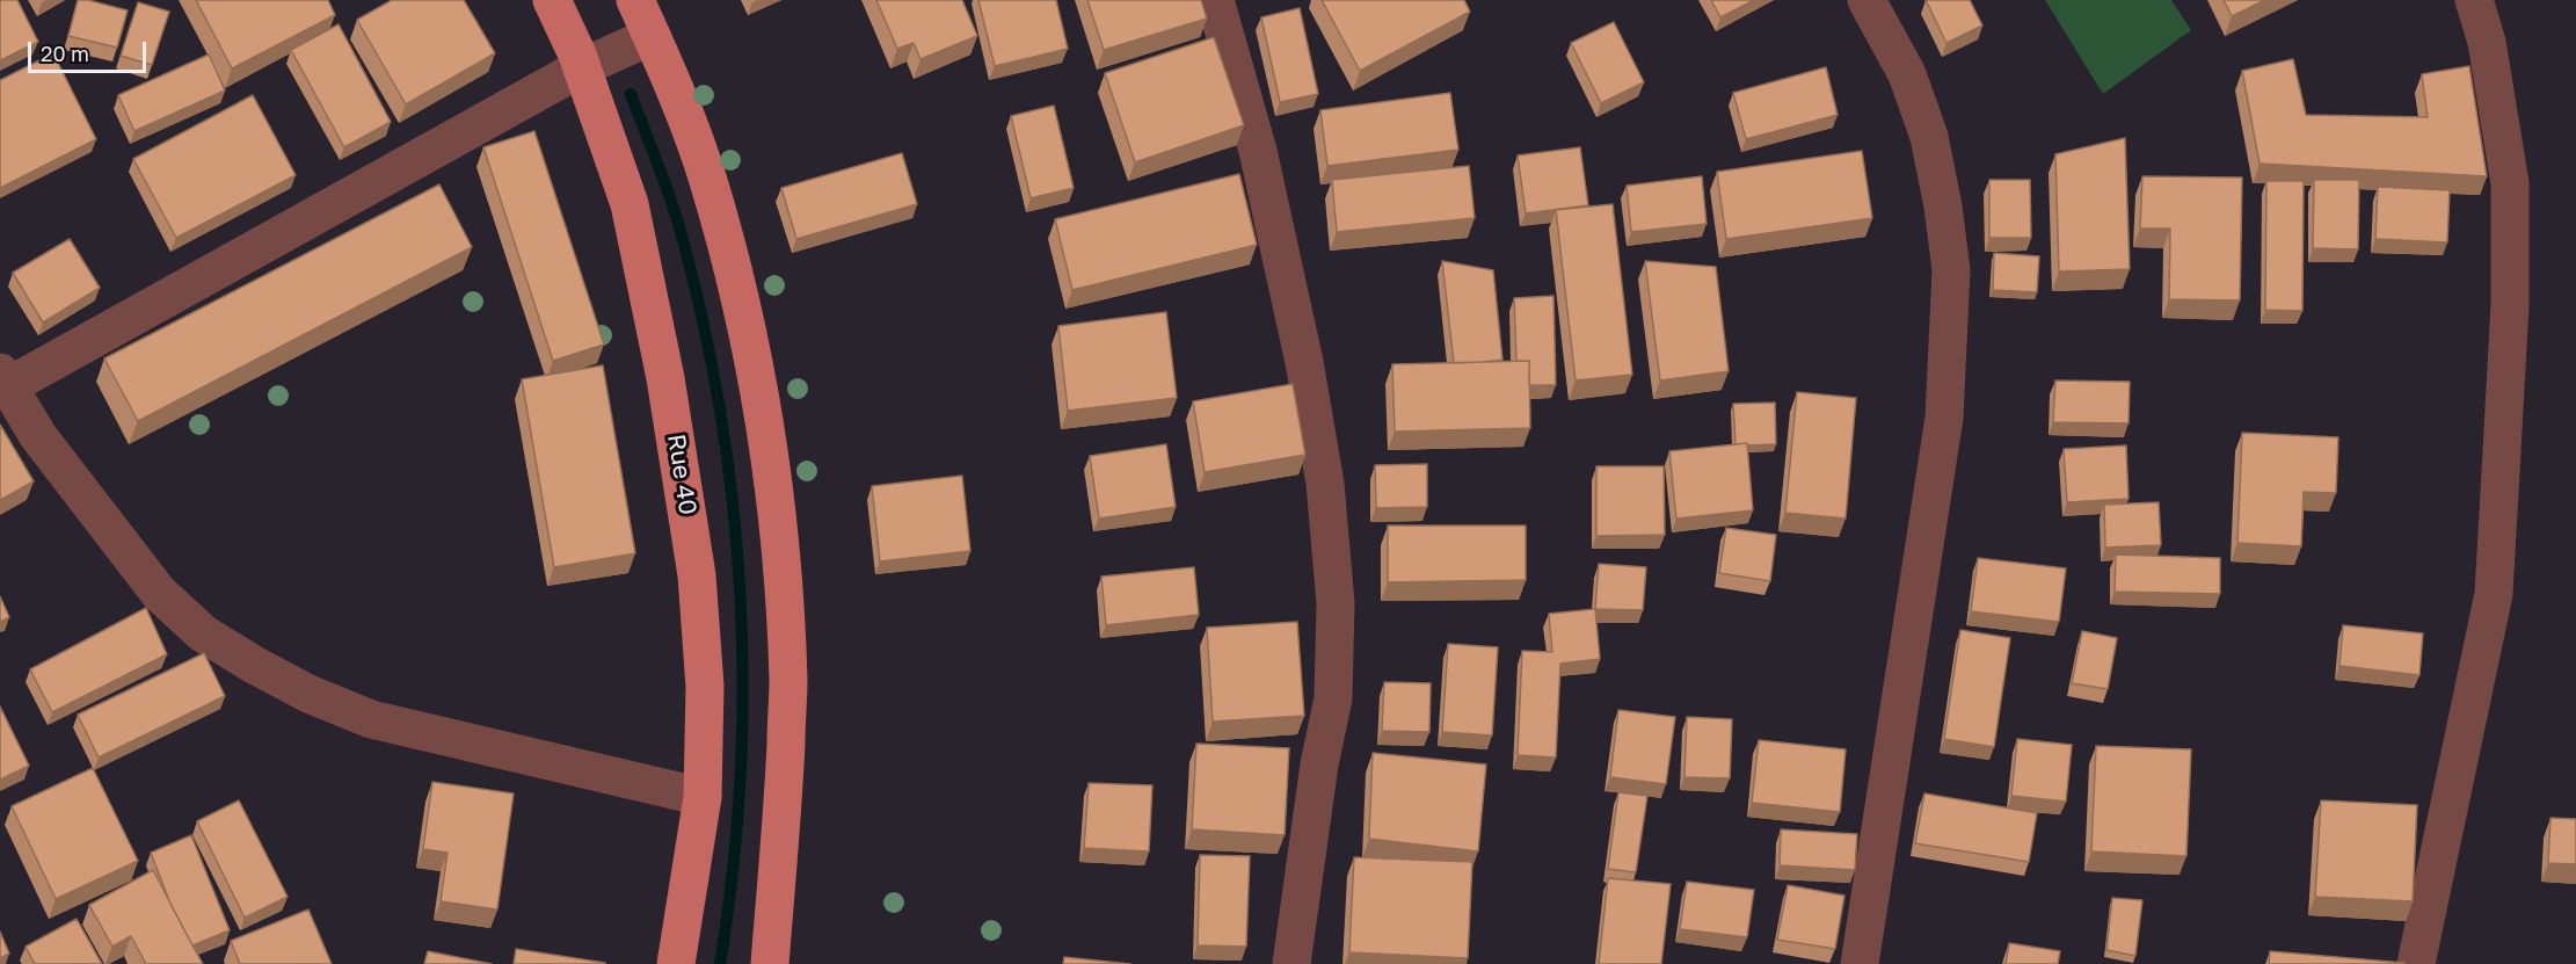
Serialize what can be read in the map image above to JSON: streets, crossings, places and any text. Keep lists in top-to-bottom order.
{
  "streets": {
    "main road": ["Rue 40"]
  },
  "scale_bar": "20 m"
}
